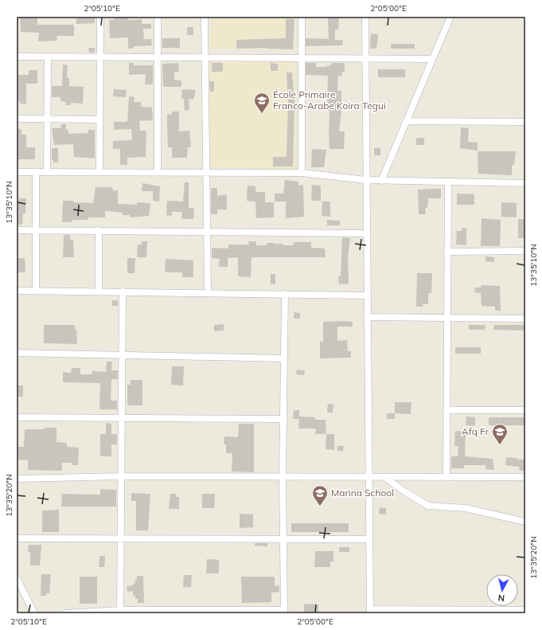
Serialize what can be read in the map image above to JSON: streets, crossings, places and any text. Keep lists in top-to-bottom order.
{
  "places": {
    "school or university": ["École Primaire Franco-Arabe Koira Tegui", "Afq Fr", "Marina School"]
  },
  "north": "bottom",
  "coordinates": [
    "2°05'10\"E",
    "2°05'00\"E",
    "13°35'10\"N",
    "13°35'20\"N"
  ]
}
